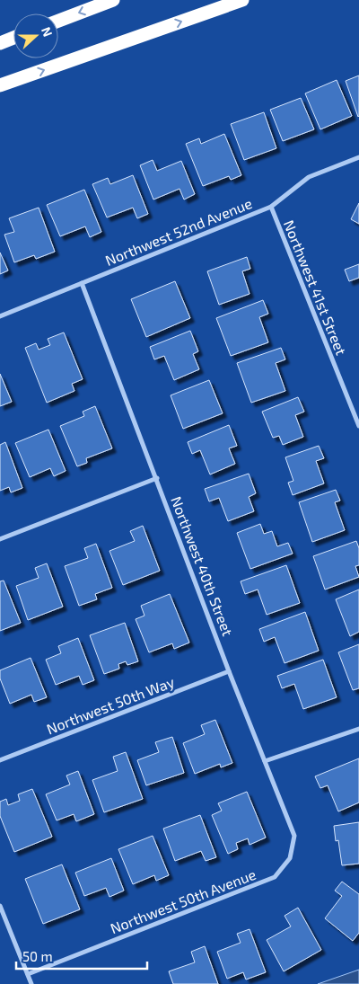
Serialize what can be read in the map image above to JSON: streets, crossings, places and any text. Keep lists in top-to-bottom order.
{
  "streets": {
    "street": [
      "Northwest 52nd Avenue",
      "Northwest 41st Street",
      "Northwest 40th Street",
      "Northwest 50th Way",
      "Northwest 50th Avenue"
    ]
  },
  "crossings": [
    ["Northwest 52nd Avenue", "Northwest 41st Street"],
    ["Northwest 52nd Avenue", "Northwest 40th Street"],
    ["Northwest 40th Street", "Northwest 50th Way"],
    ["Northwest 40th Street", "Northwest 50th Avenue"]
  ],
  "scale_bar": "50 m",
  "north": "right"
}
